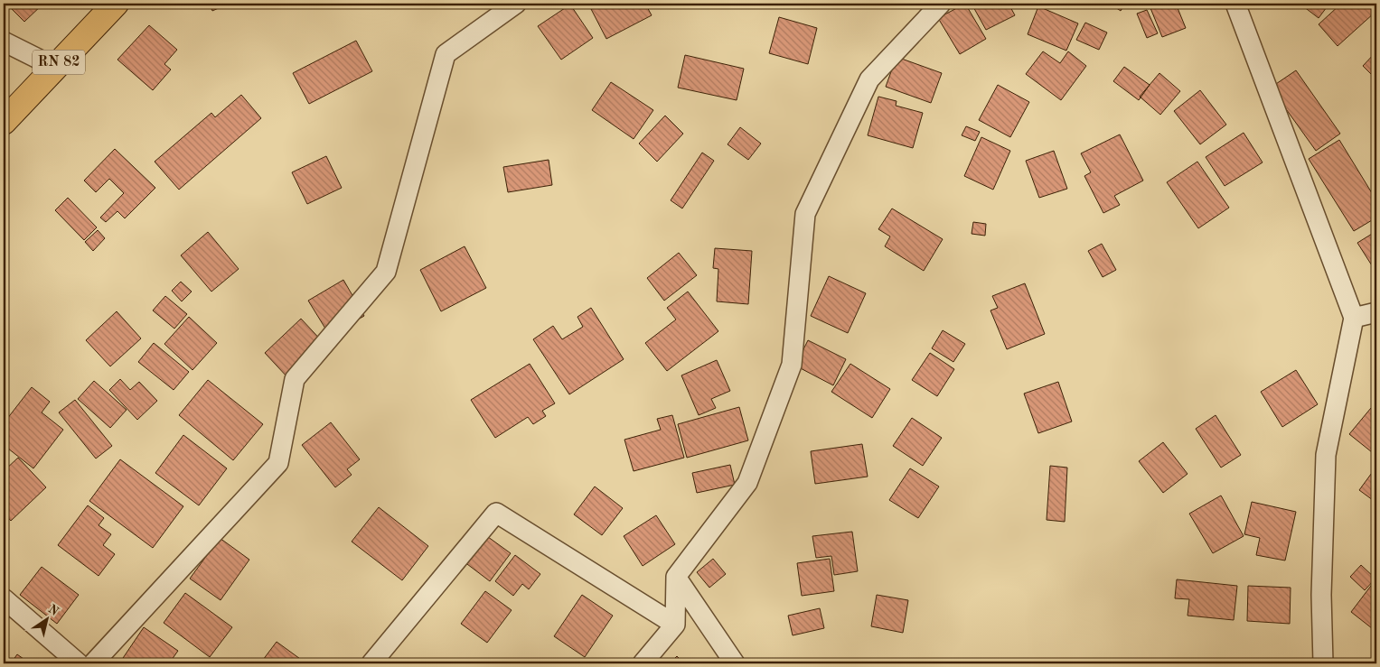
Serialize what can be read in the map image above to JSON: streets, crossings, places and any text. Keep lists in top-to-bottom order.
{
  "streets": {
    "main road": ["RN 82"]
  },
  "north": "top right"
}
